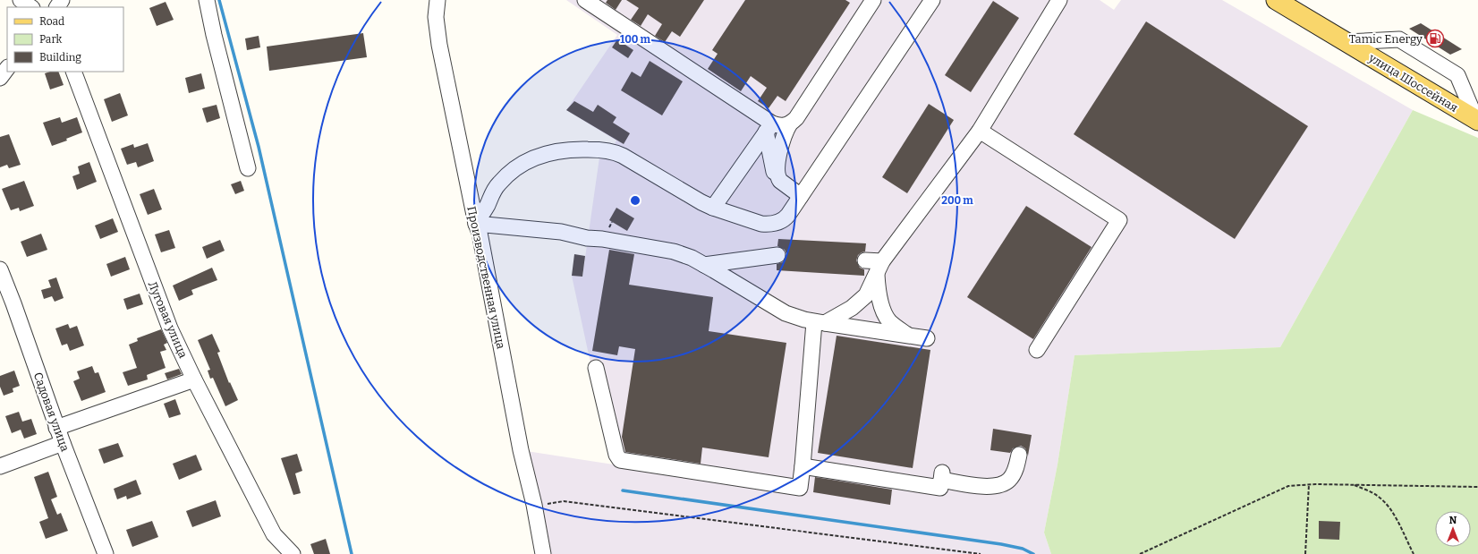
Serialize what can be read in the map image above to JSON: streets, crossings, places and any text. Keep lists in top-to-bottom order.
{
  "streets": {
    "main road": ["улица Шоссейная"],
    "street": ["Производственная улица", "Луговая улица", "Садовая улица"]
  },
  "places": {
    "fuel station": ["Tamic Energy"]
  },
  "legend": ["Road", "Park", "Building"],
  "north": "top",
  "rings": ["100 m", "200 m"]
}
